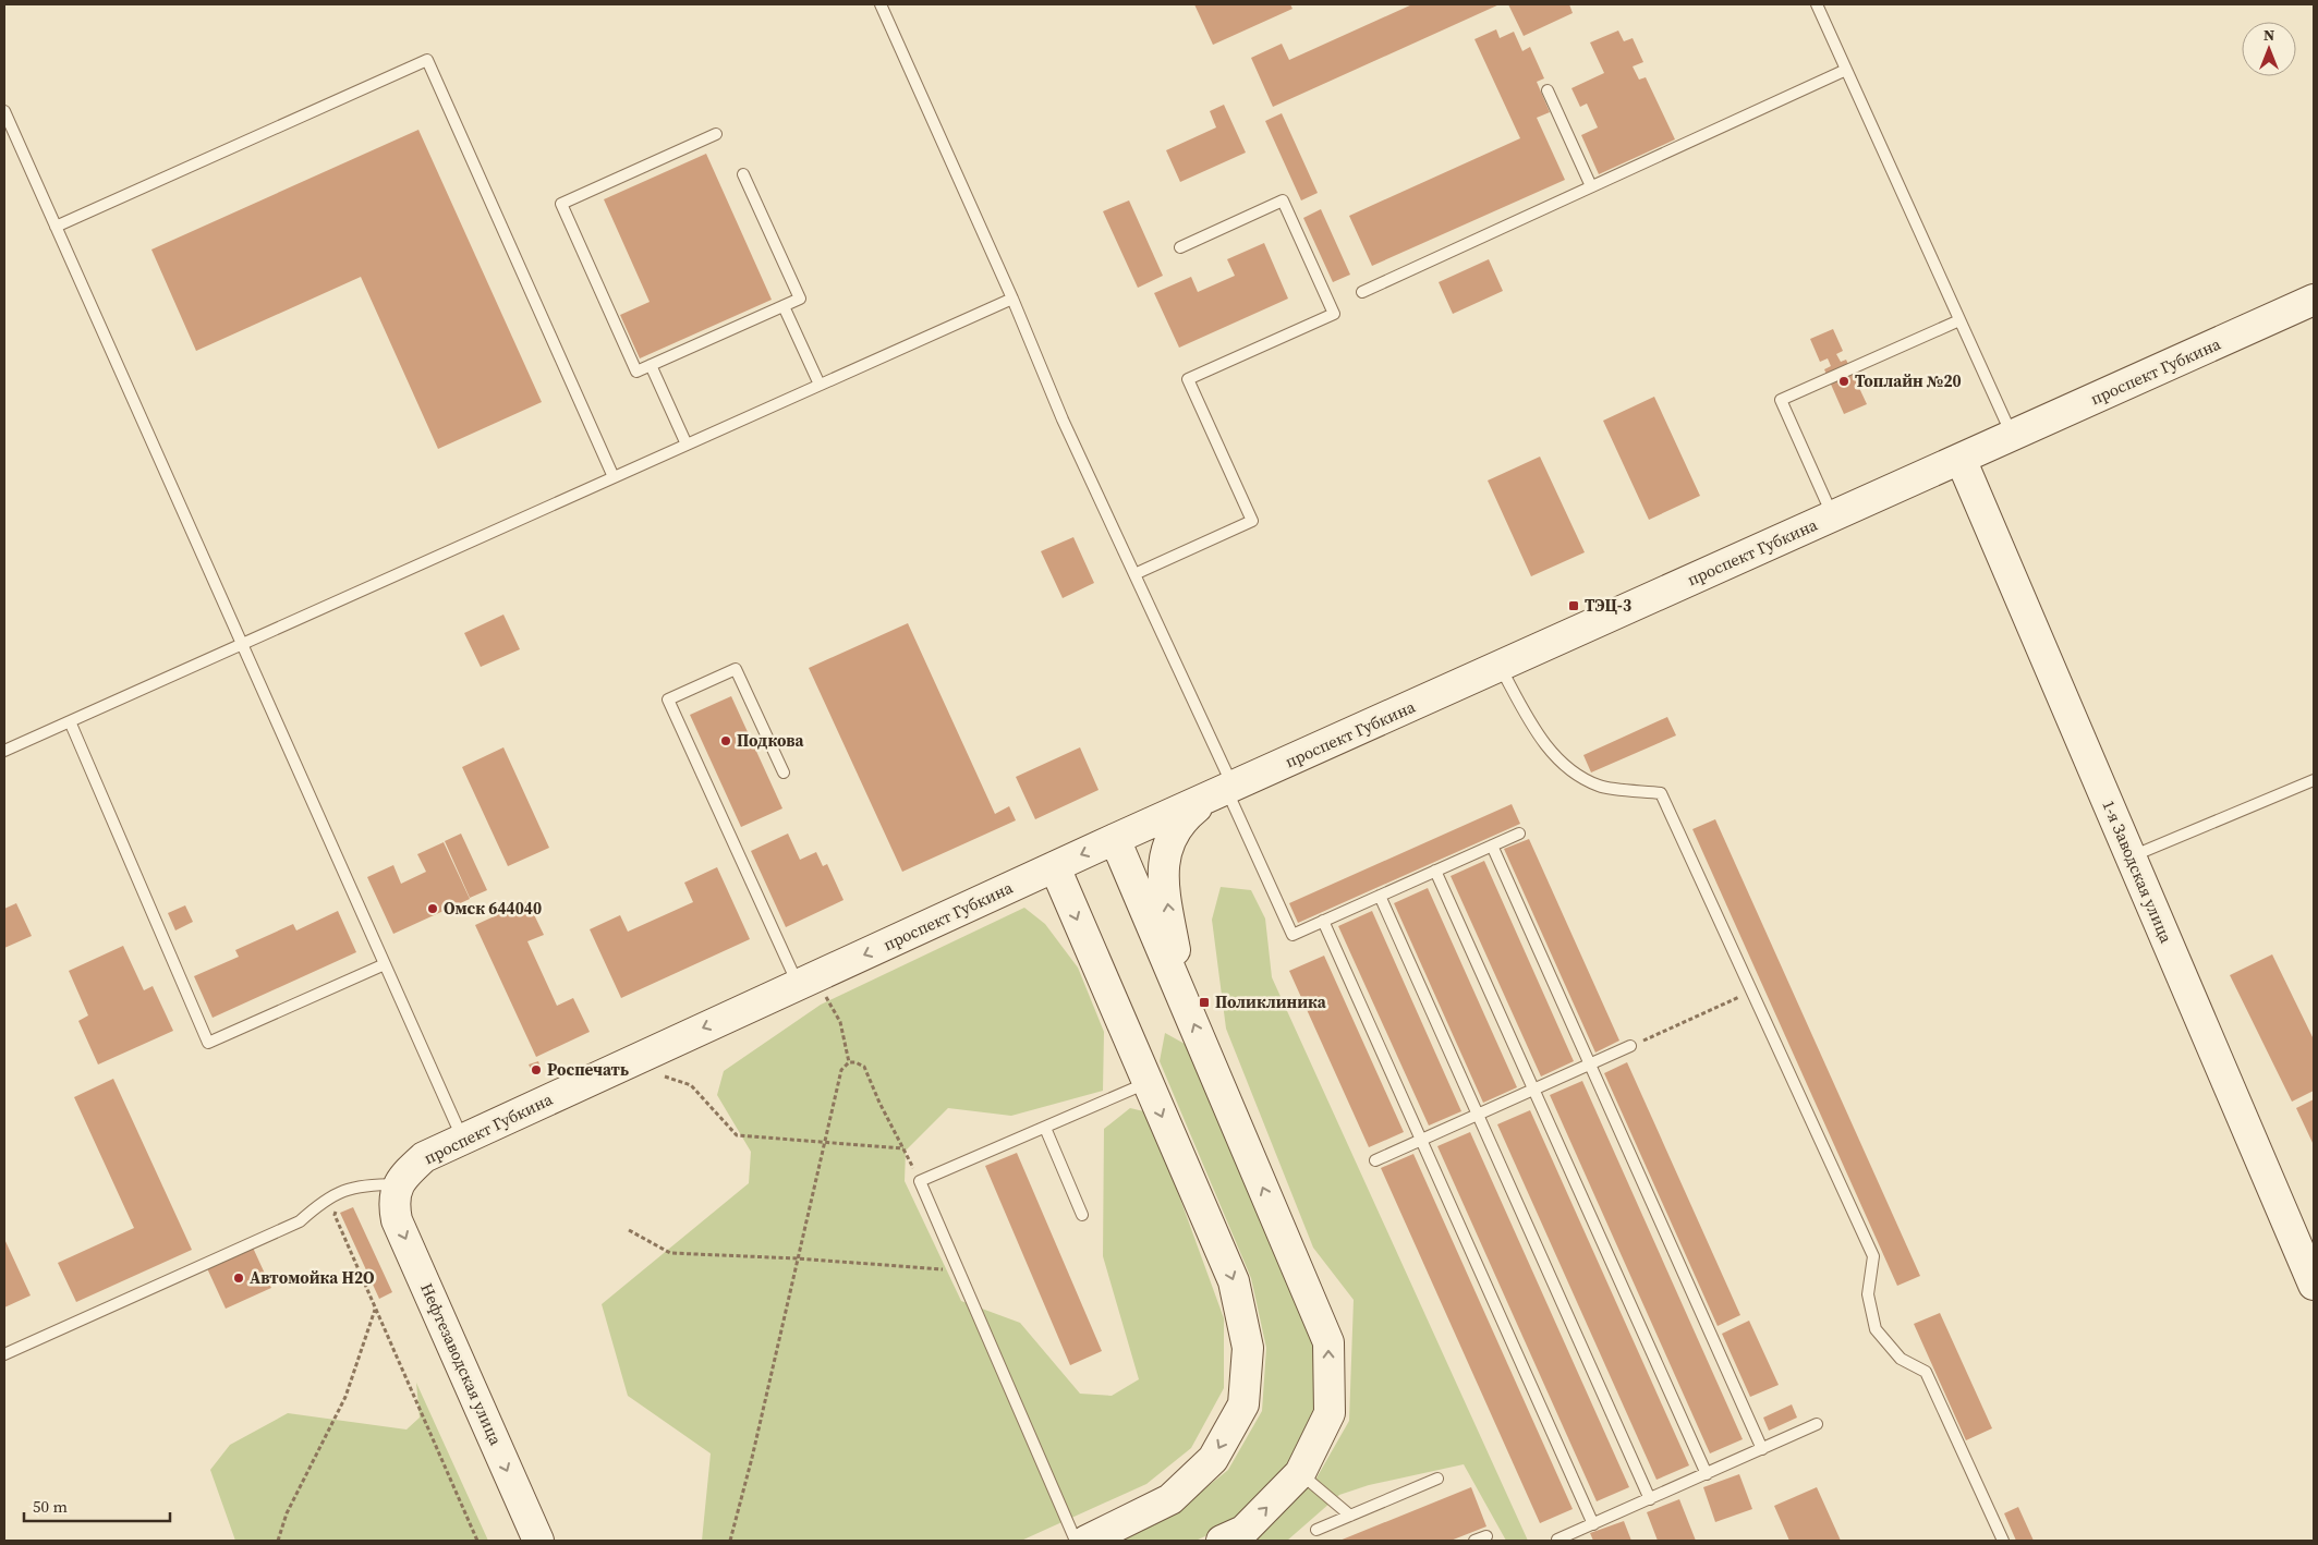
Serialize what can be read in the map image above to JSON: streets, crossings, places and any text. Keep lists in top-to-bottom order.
{
  "streets": {
    "main road": ["проспект Губкина", "1-я Заводская улица", "Нефтезаводская улица"]
  },
  "crossings": [
    ["проспект Губкина", "1-я Заводская улица"],
    ["проспект Губкина", "Нефтезаводская улица"]
  ],
  "one_way": ["Нефтезаводская улица"],
  "places": {
    "other": [
      "Топлайн №20",
      "Подкова",
      "Омск 644040",
      "Роспечать",
      "Автомойка H2O"
    ],
    "transit": ["ТЭЦ-3", "Поликлиника"]
  },
  "scale_bar": "50 m",
  "north": "top"
}
